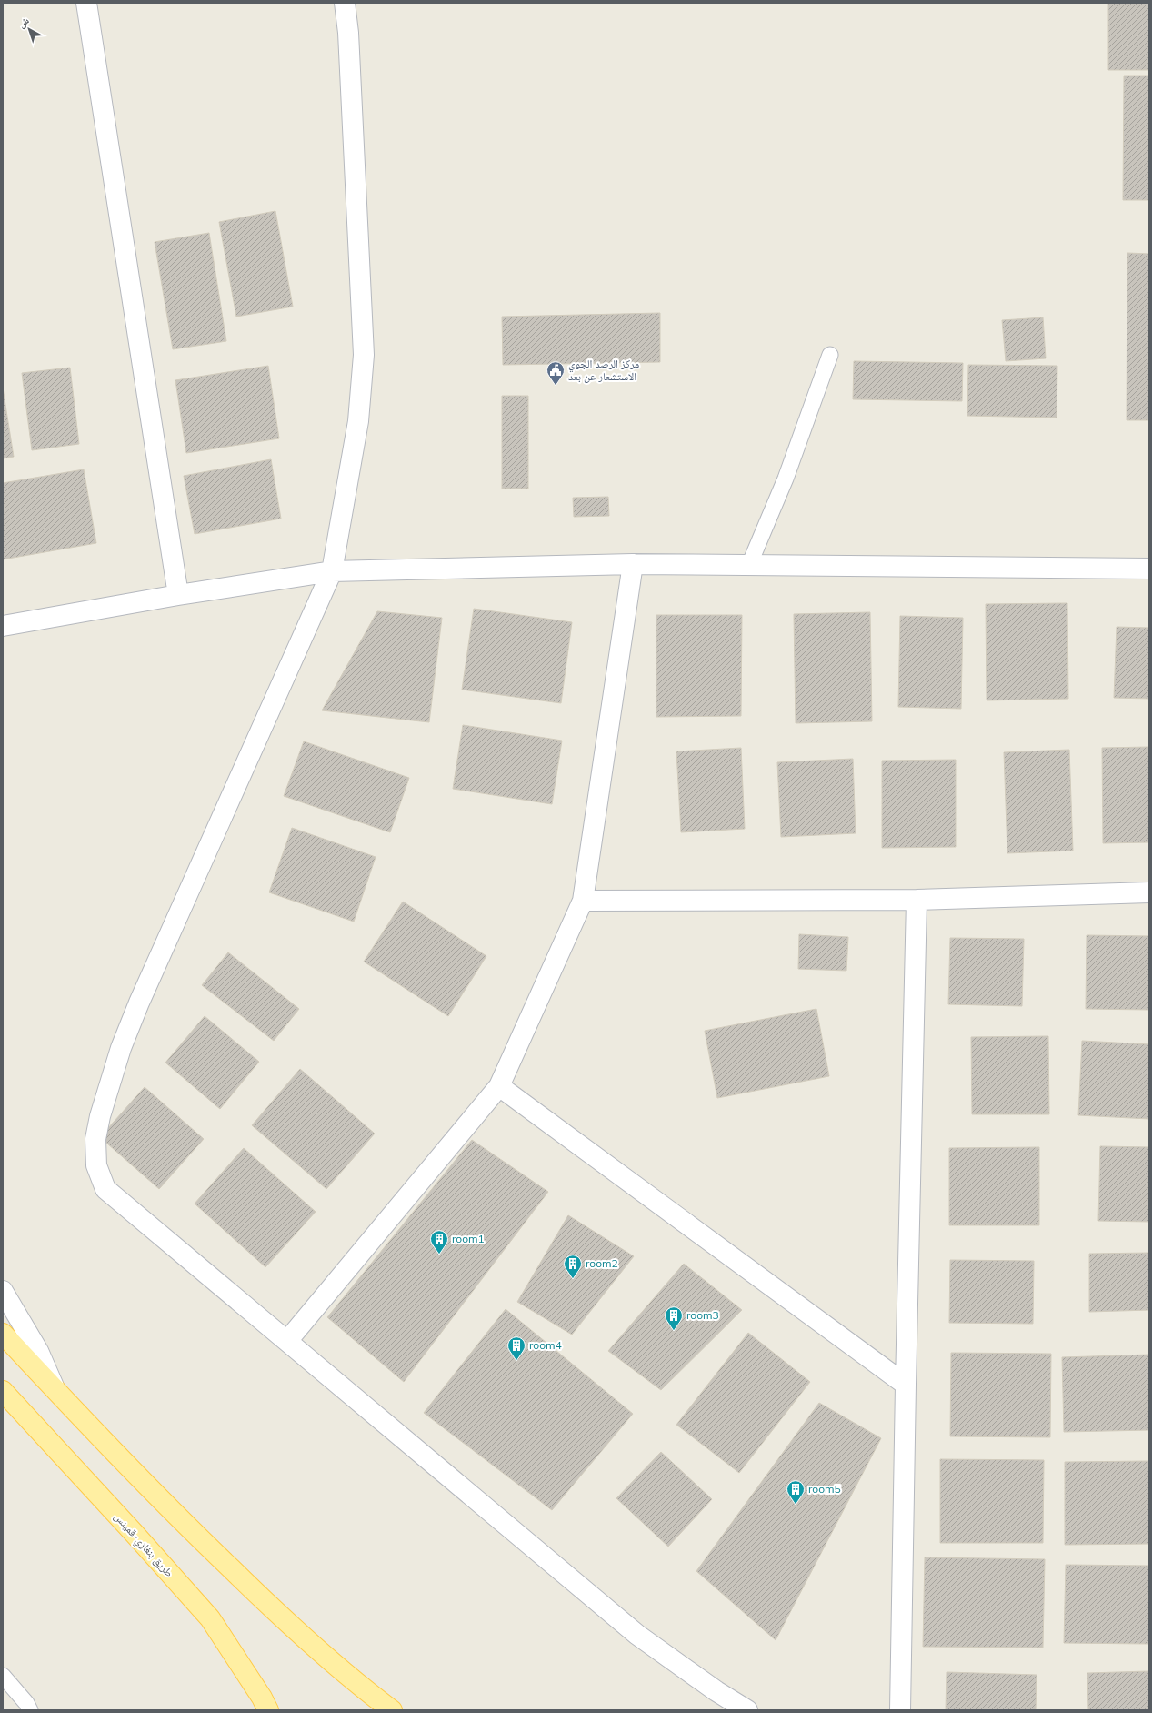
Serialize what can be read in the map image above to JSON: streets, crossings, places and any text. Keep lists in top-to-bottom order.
{
  "streets": {
    "main road": ["طريق بنغازي-قمينس"]
  },
  "places": {
    "public building": ["مركز الرصد الجوي الاستشعار عن بعد"],
    "building": [
      "room1",
      "room2",
      "room3",
      "room4",
      "room5"
    ]
  },
  "north": "top left"
}
